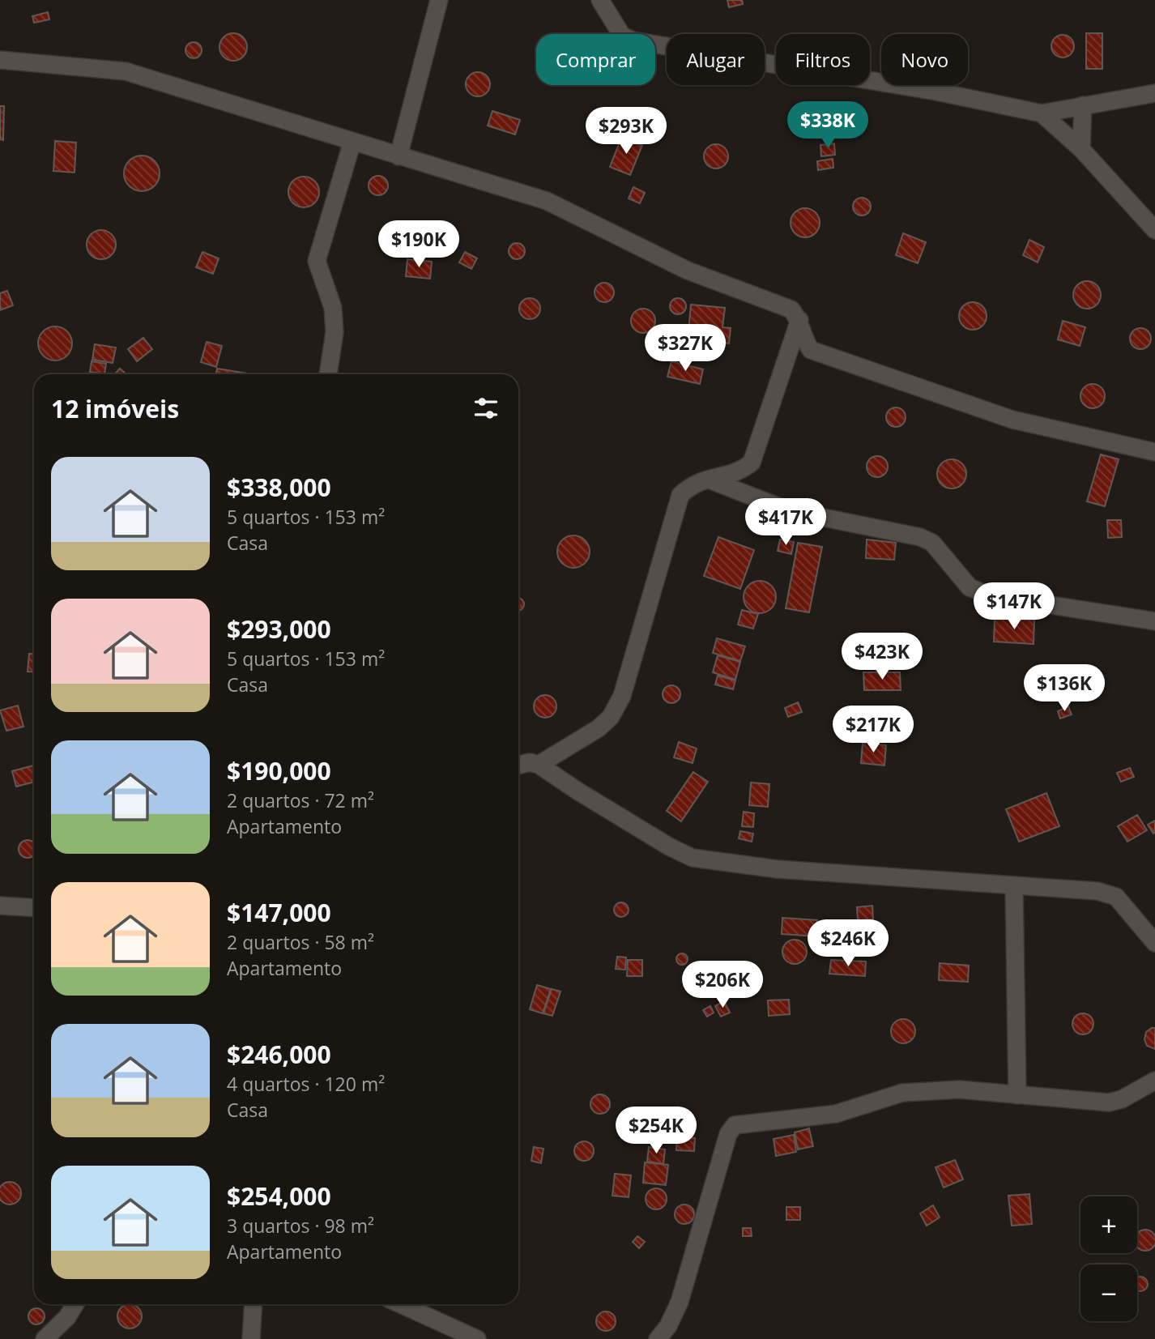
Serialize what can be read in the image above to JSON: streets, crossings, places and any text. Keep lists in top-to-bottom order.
{
  "page": {
    "chip": [
      "Comprar",
      "Alugar",
      "Filtros",
      "Novo"
    ],
    "price": [
      "$338K",
      "$293K",
      "$190K",
      "$327K",
      "$417K",
      "$147K",
      "$423K",
      "$136K",
      "$217K",
      "$246K",
      "$206K",
      "$254K"
    ],
    "heading": "12 imóveis",
    "list": [
      {
        "name": "$338,000",
        "note": "5 quartos · 153 m² · Casa"
      },
      {
        "name": "$293,000",
        "note": "5 quartos · 153 m² · Casa"
      },
      {
        "name": "$190,000",
        "note": "2 quartos · 72 m² · Apartamento"
      },
      {
        "name": "$147,000",
        "note": "2 quartos · 58 m² · Apartamento"
      },
      {
        "name": "$246,000",
        "note": "4 quartos · 120 m² · Casa"
      },
      {
        "name": "$254,000",
        "note": "3 quartos · 98 m² · Apartamento"
      }
    ],
    "map_buttons": ["+", "−"]
  }
}
